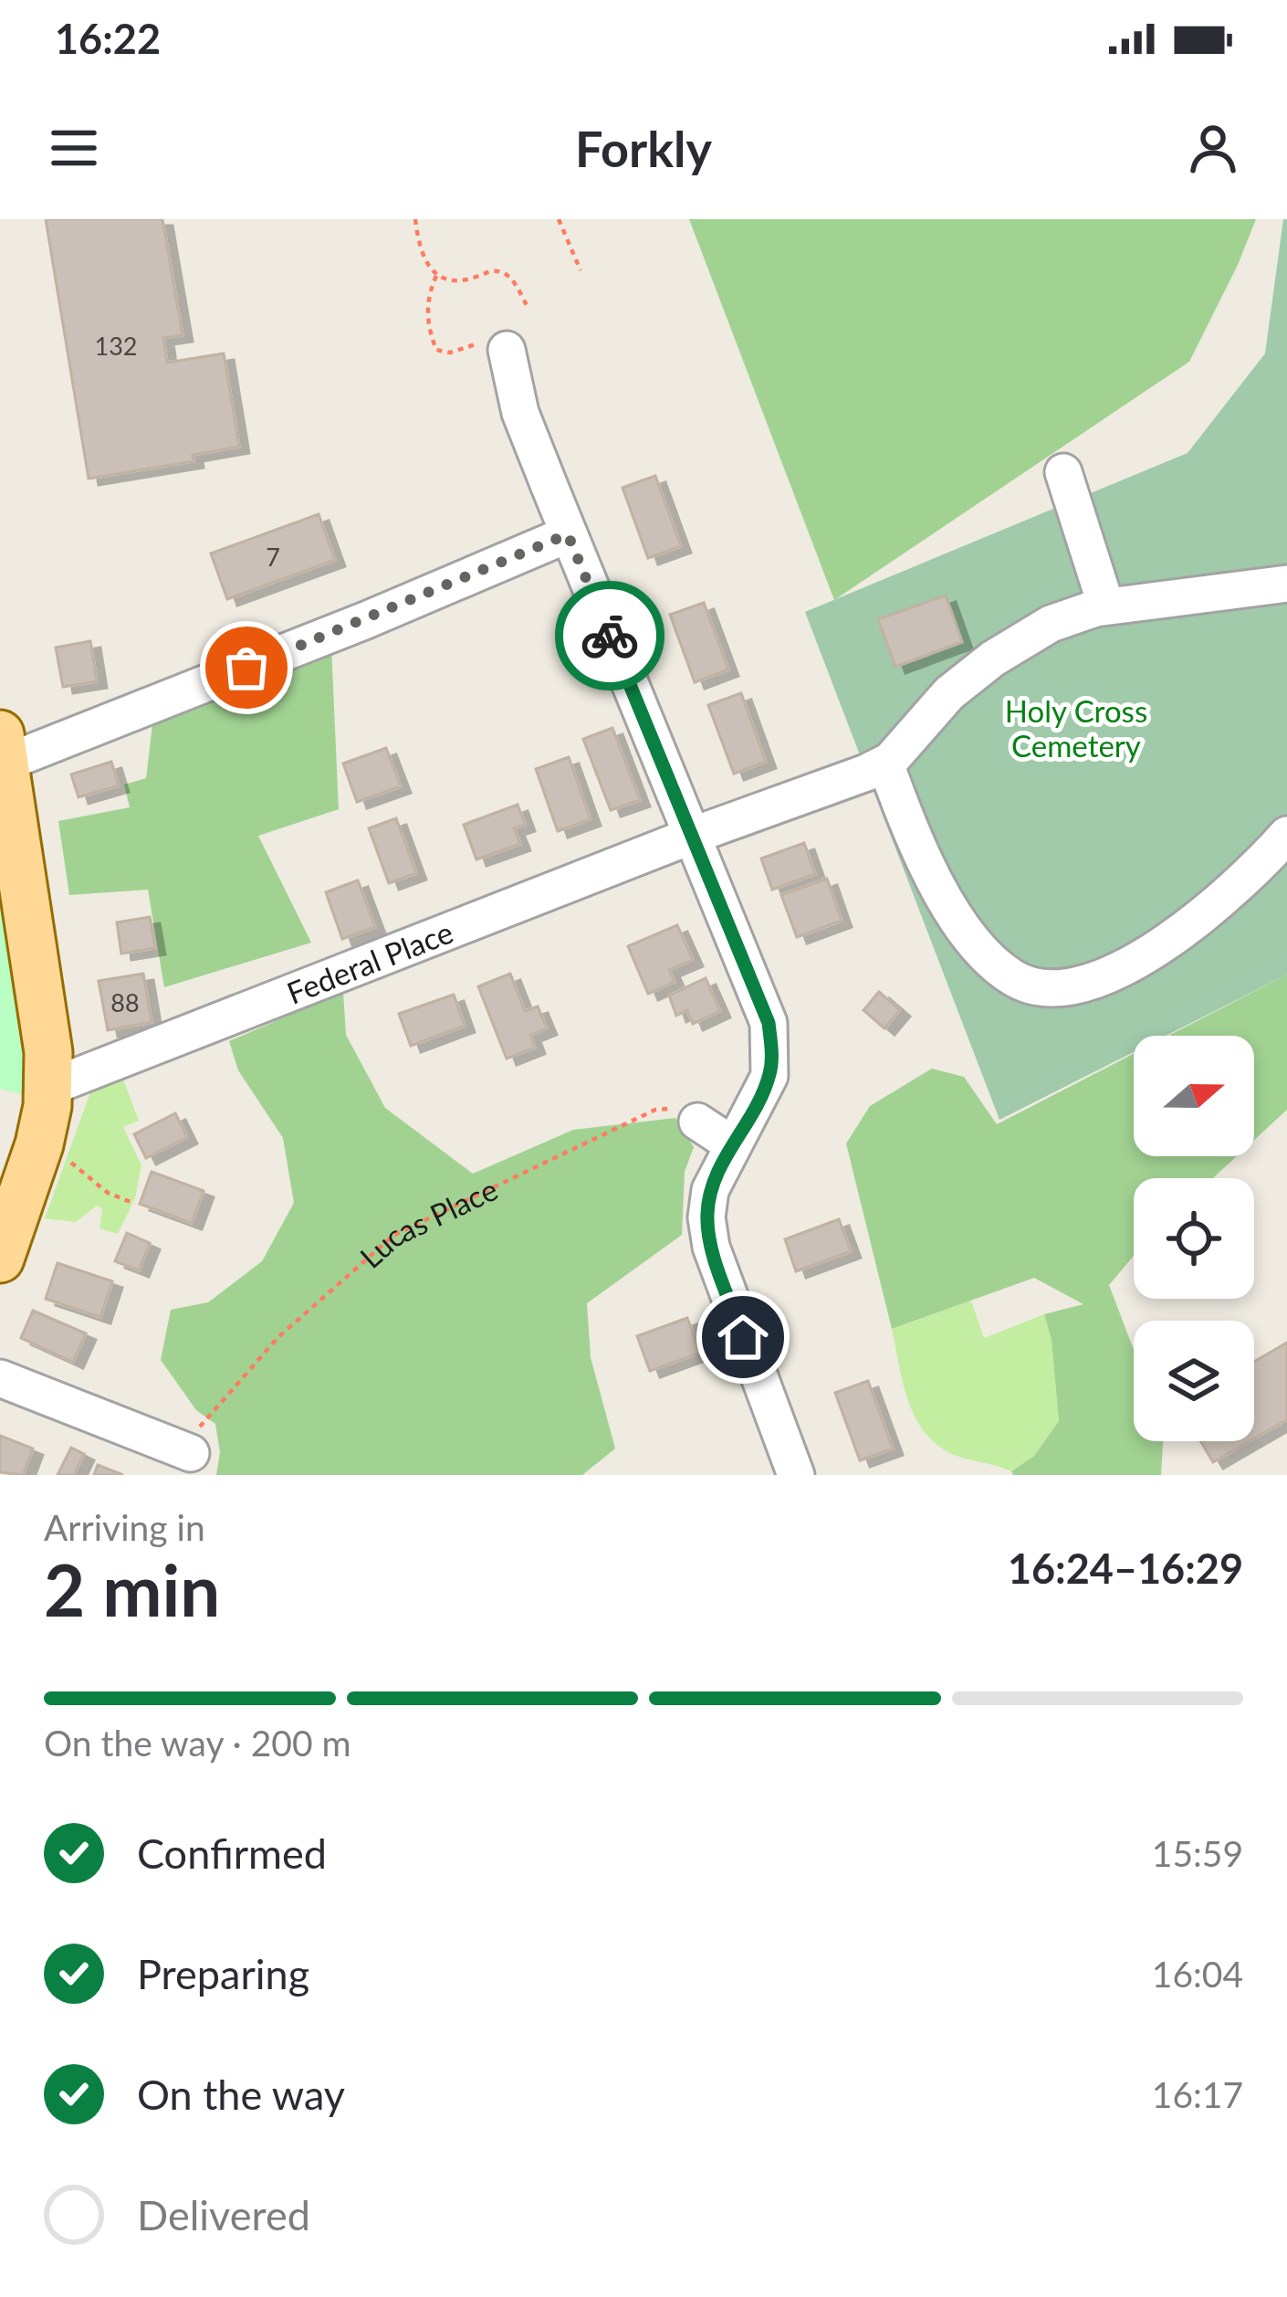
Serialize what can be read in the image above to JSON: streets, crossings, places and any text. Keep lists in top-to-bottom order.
{
  "streets": {
    "street": ["Federal Place"],
    "path": ["Lucas Place"]
  },
  "parks": ["Holy Cross Cemetery"],
  "house_numbers": ["132", "7", "88"],
  "north": "right",
  "page": {
    "status": "16:22",
    "header": "Forkly",
    "heading": ["2 min", "Arriving in", "16:24–16:29"],
    "bar": "On the way · 200 m",
    "list": [
      ["Confirmed", "15:59"],
      ["Preparing", "16:04"],
      ["On the way", "16:17"],
      "Delivered"
    ]
  }
}
